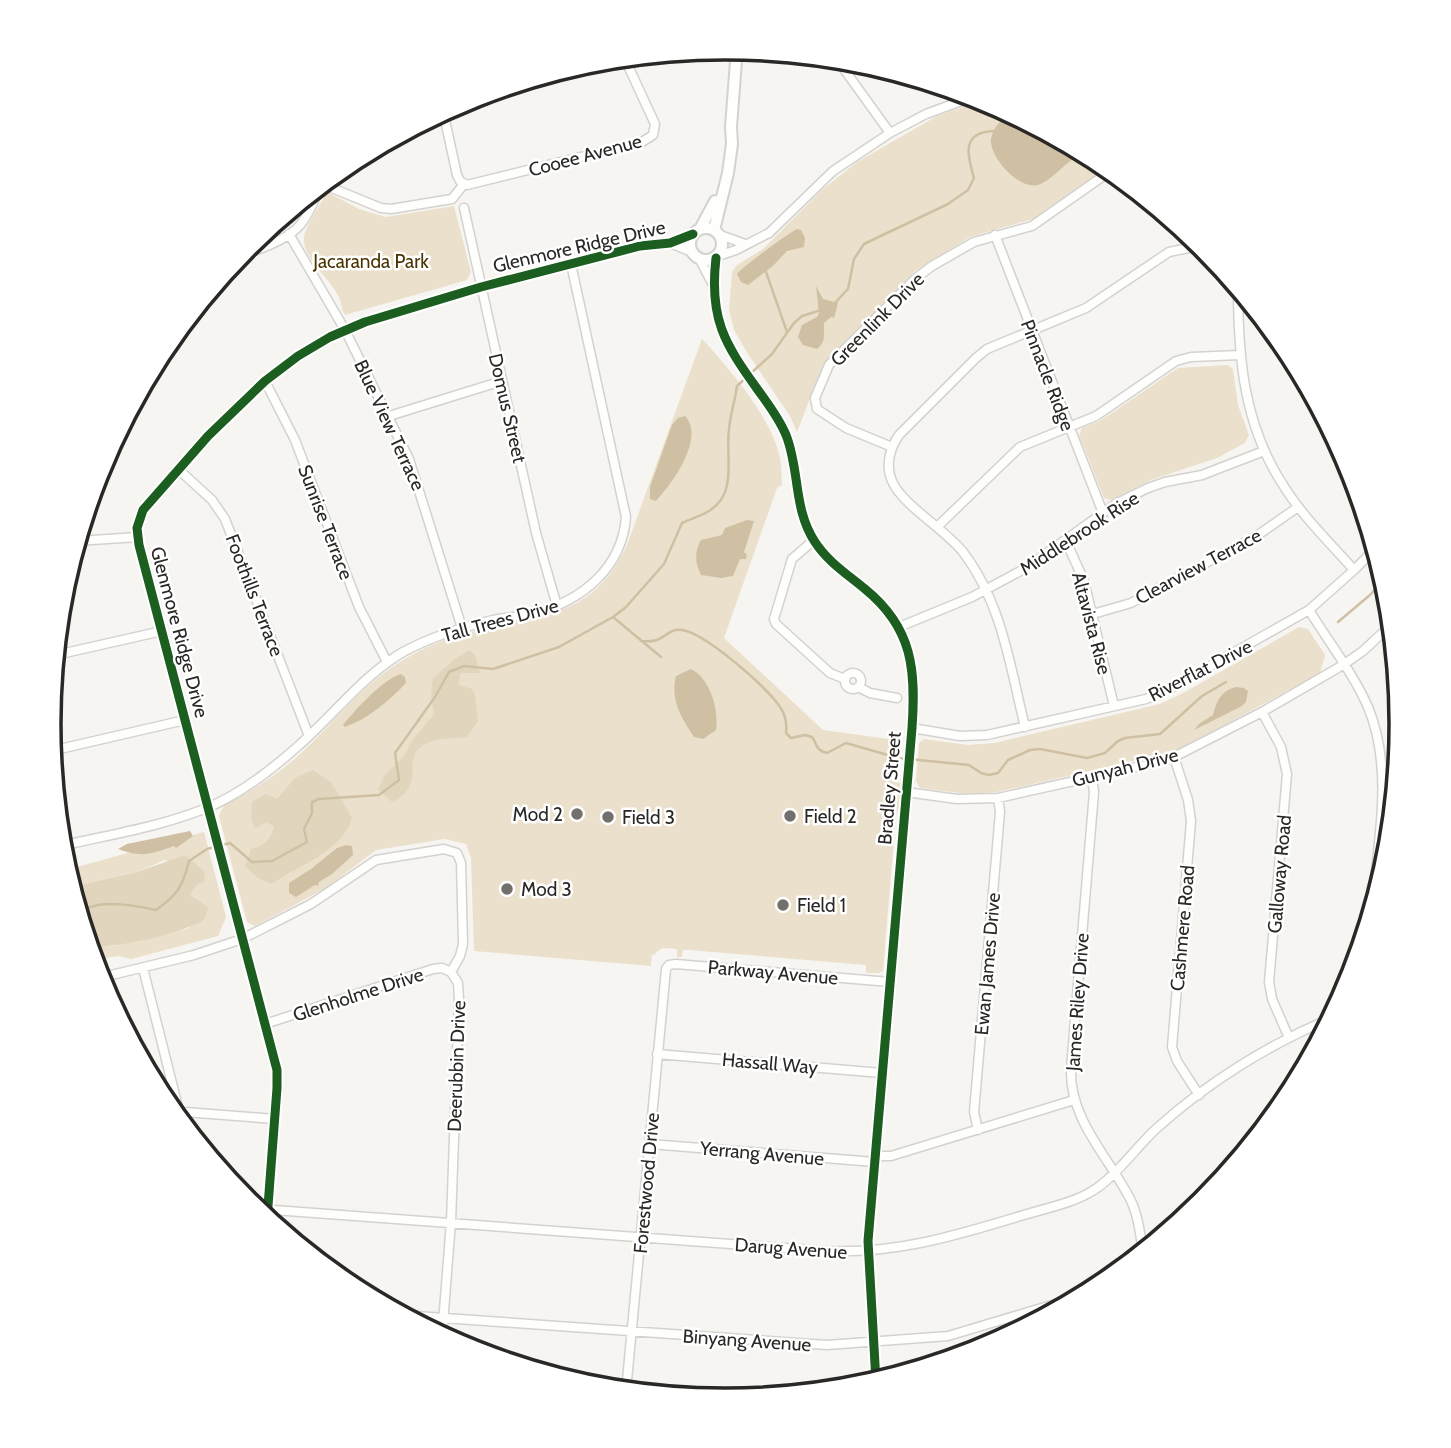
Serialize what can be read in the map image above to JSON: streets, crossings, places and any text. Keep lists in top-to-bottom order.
{
  "streets": {
    "street": [
      "Cooee Avenue",
      "Glenmore Ridge Drive",
      "Greenlink Drive",
      "Pinnacle Ridge",
      "Domus Street",
      "Blue View Terrace",
      "Sunrise Terrace",
      "Middlebrook Rise",
      "Clearview Terrace",
      "Foothills Terrace",
      "Tall Trees Drive",
      "Altavista Rise",
      "Riverflat Drive",
      "Gunyah Drive",
      "Bradley Street",
      "Galloway Road",
      "Cashmere Road",
      "Ewan James Drive",
      "Parkway Avenue",
      "Glenholme Drive",
      "James Riley Drive",
      "Hassall Way",
      "Deerubbin Drive",
      "Yerrang Avenue",
      "Forestwood Drive",
      "Darug Avenue",
      "Binyang Avenue"
    ]
  },
  "crossings": [
    ["Glenmore Ridge Drive", "Domus Street"],
    ["Glenmore Ridge Drive", "Blue View Terrace"],
    ["Glenmore Ridge Drive", "Sunrise Terrace"],
    ["Glenmore Ridge Drive", "Foothills Terrace"],
    ["Glenmore Ridge Drive", "Tall Trees Drive"],
    ["Glenmore Ridge Drive", "Bradley Street"],
    ["Glenmore Ridge Drive", "Glenholme Drive"],
    ["Glenmore Ridge Drive", "Deerubbin Drive"],
    ["Greenlink Drive", "Pinnacle Ridge"],
    ["Pinnacle Ridge", "Middlebrook Rise"],
    ["Domus Street", "Tall Trees Drive"],
    ["Blue View Terrace", "Tall Trees Drive"],
    ["Sunrise Terrace", "Tall Trees Drive"],
    ["Middlebrook Rise", "Altavista Rise"],
    ["Middlebrook Rise", "Bradley Street"],
    ["Clearview Terrace", "Altavista Rise"],
    ["Foothills Terrace", "Tall Trees Drive"],
    ["Altavista Rise", "Riverflat Drive"],
    ["Riverflat Drive", "Bradley Street"],
    ["Gunyah Drive", "Bradley Street"],
    ["Gunyah Drive", "Galloway Road"],
    ["Gunyah Drive", "Cashmere Road"],
    ["Gunyah Drive", "Ewan James Drive"],
    ["Gunyah Drive", "James Riley Drive"],
    ["Bradley Street", "Parkway Avenue"],
    ["Bradley Street", "Hassall Way"],
    ["Bradley Street", "Yerrang Avenue"],
    ["Bradley Street", "Darug Avenue"],
    ["Bradley Street", "Binyang Avenue"],
    ["Galloway Road", "Darug Avenue"],
    ["Cashmere Road", "Darug Avenue"],
    ["Ewan James Drive", "Yerrang Avenue"],
    ["Parkway Avenue", "Forestwood Drive"],
    ["Glenholme Drive", "Deerubbin Drive"],
    ["James Riley Drive", "Yerrang Avenue"],
    ["James Riley Drive", "Darug Avenue"],
    ["Hassall Way", "Forestwood Drive"],
    ["Deerubbin Drive", "Darug Avenue"],
    ["Deerubbin Drive", "Binyang Avenue"],
    ["Yerrang Avenue", "Forestwood Drive"],
    ["Forestwood Drive", "Darug Avenue"],
    ["Forestwood Drive", "Binyang Avenue"]
  ],
  "parks": ["Jacaranda Park"],
  "places": [
    "Mod 2",
    "Field 2",
    "Field 3",
    "Mod 3",
    "Field 1"
  ]
}
